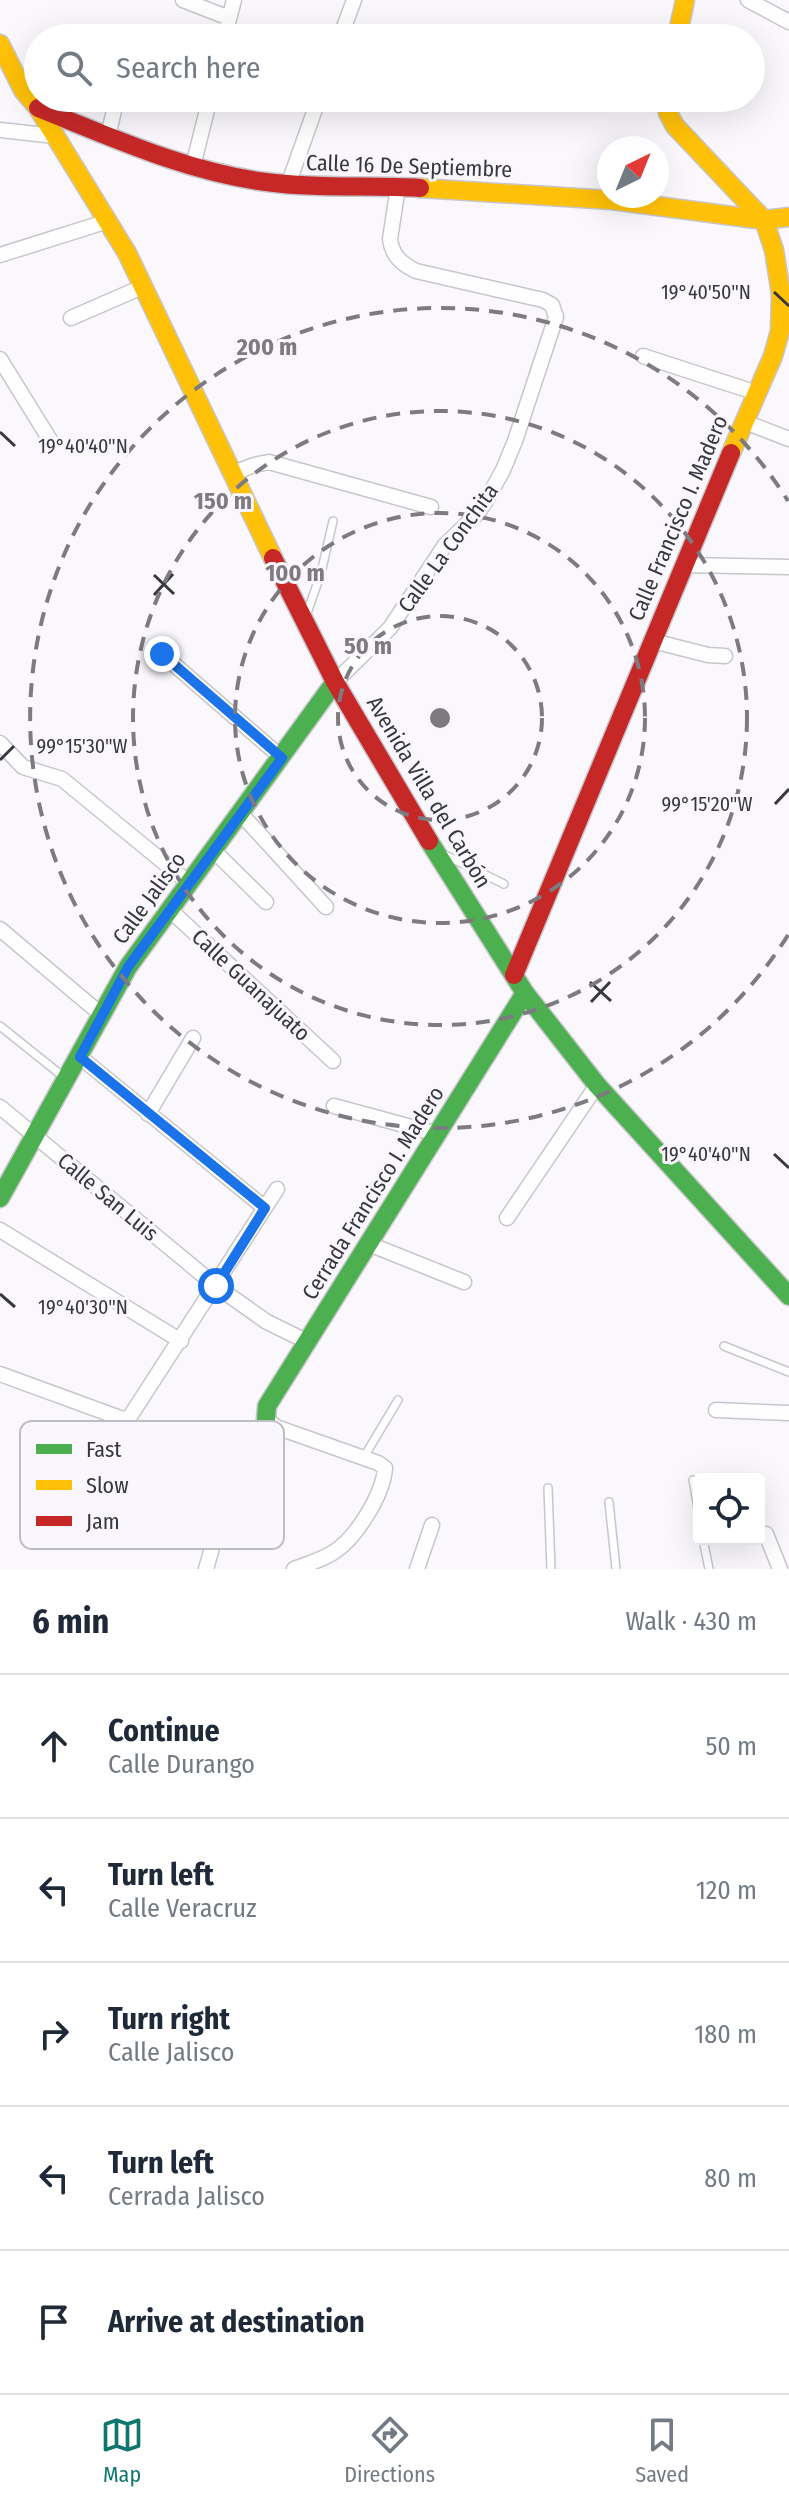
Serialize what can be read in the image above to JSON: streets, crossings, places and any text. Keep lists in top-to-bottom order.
{
  "streets": {
    "street": [
      "Calle 16 De Septiembre",
      "Calle Francisco I. Madero",
      "Calle La Conchita",
      "Avenida Villa del Carbón",
      "Calle Jalisco",
      "Calle Guanajuato",
      "Cerrada Francisco I. Madero",
      "Calle San Luis"
    ]
  },
  "crossings": [
    ["Calle 16 De Septiembre", "Calle Francisco I. Madero"],
    ["Calle 16 De Septiembre", "Calle La Conchita"],
    ["Calle Francisco I. Madero", "Avenida Villa del Carbón"],
    ["Calle La Conchita", "Avenida Villa del Carbón"],
    ["Calle La Conchita", "Calle Jalisco"],
    ["Avenida Villa del Carbón", "Calle Jalisco"],
    ["Avenida Villa del Carbón", "Cerrada Francisco I. Madero"],
    ["Calle Jalisco", "Calle Guanajuato"],
    ["Calle Jalisco", "Calle San Luis"],
    ["Cerrada Francisco I. Madero", "Calle San Luis"]
  ],
  "legend": ["Fast", "Slow", "Jam"],
  "north": "top right",
  "page": {
    "search": "Search here",
    "heading": ["6 min", "Walk · 430 m"],
    "list": [
      ["Continue", "Calle Durango", "50 m"],
      ["Turn left", "Calle Veracruz", "120 m"],
      ["Turn right", "Calle Jalisco", "180 m"],
      ["Turn left", "Cerrada Jalisco", "80 m"],
      "Arrive at destination"
    ],
    "nav": ["Map", "Directions", "Saved"]
  },
  "coordinates": [
    "19°40'50\"N",
    "19°40'40\"N",
    "99°15'30\"W",
    "99°15'20\"W",
    "19°40'30\"N"
  ],
  "rings": [
    "200 m",
    "150 m",
    "100 m",
    "50 m"
  ]
}
